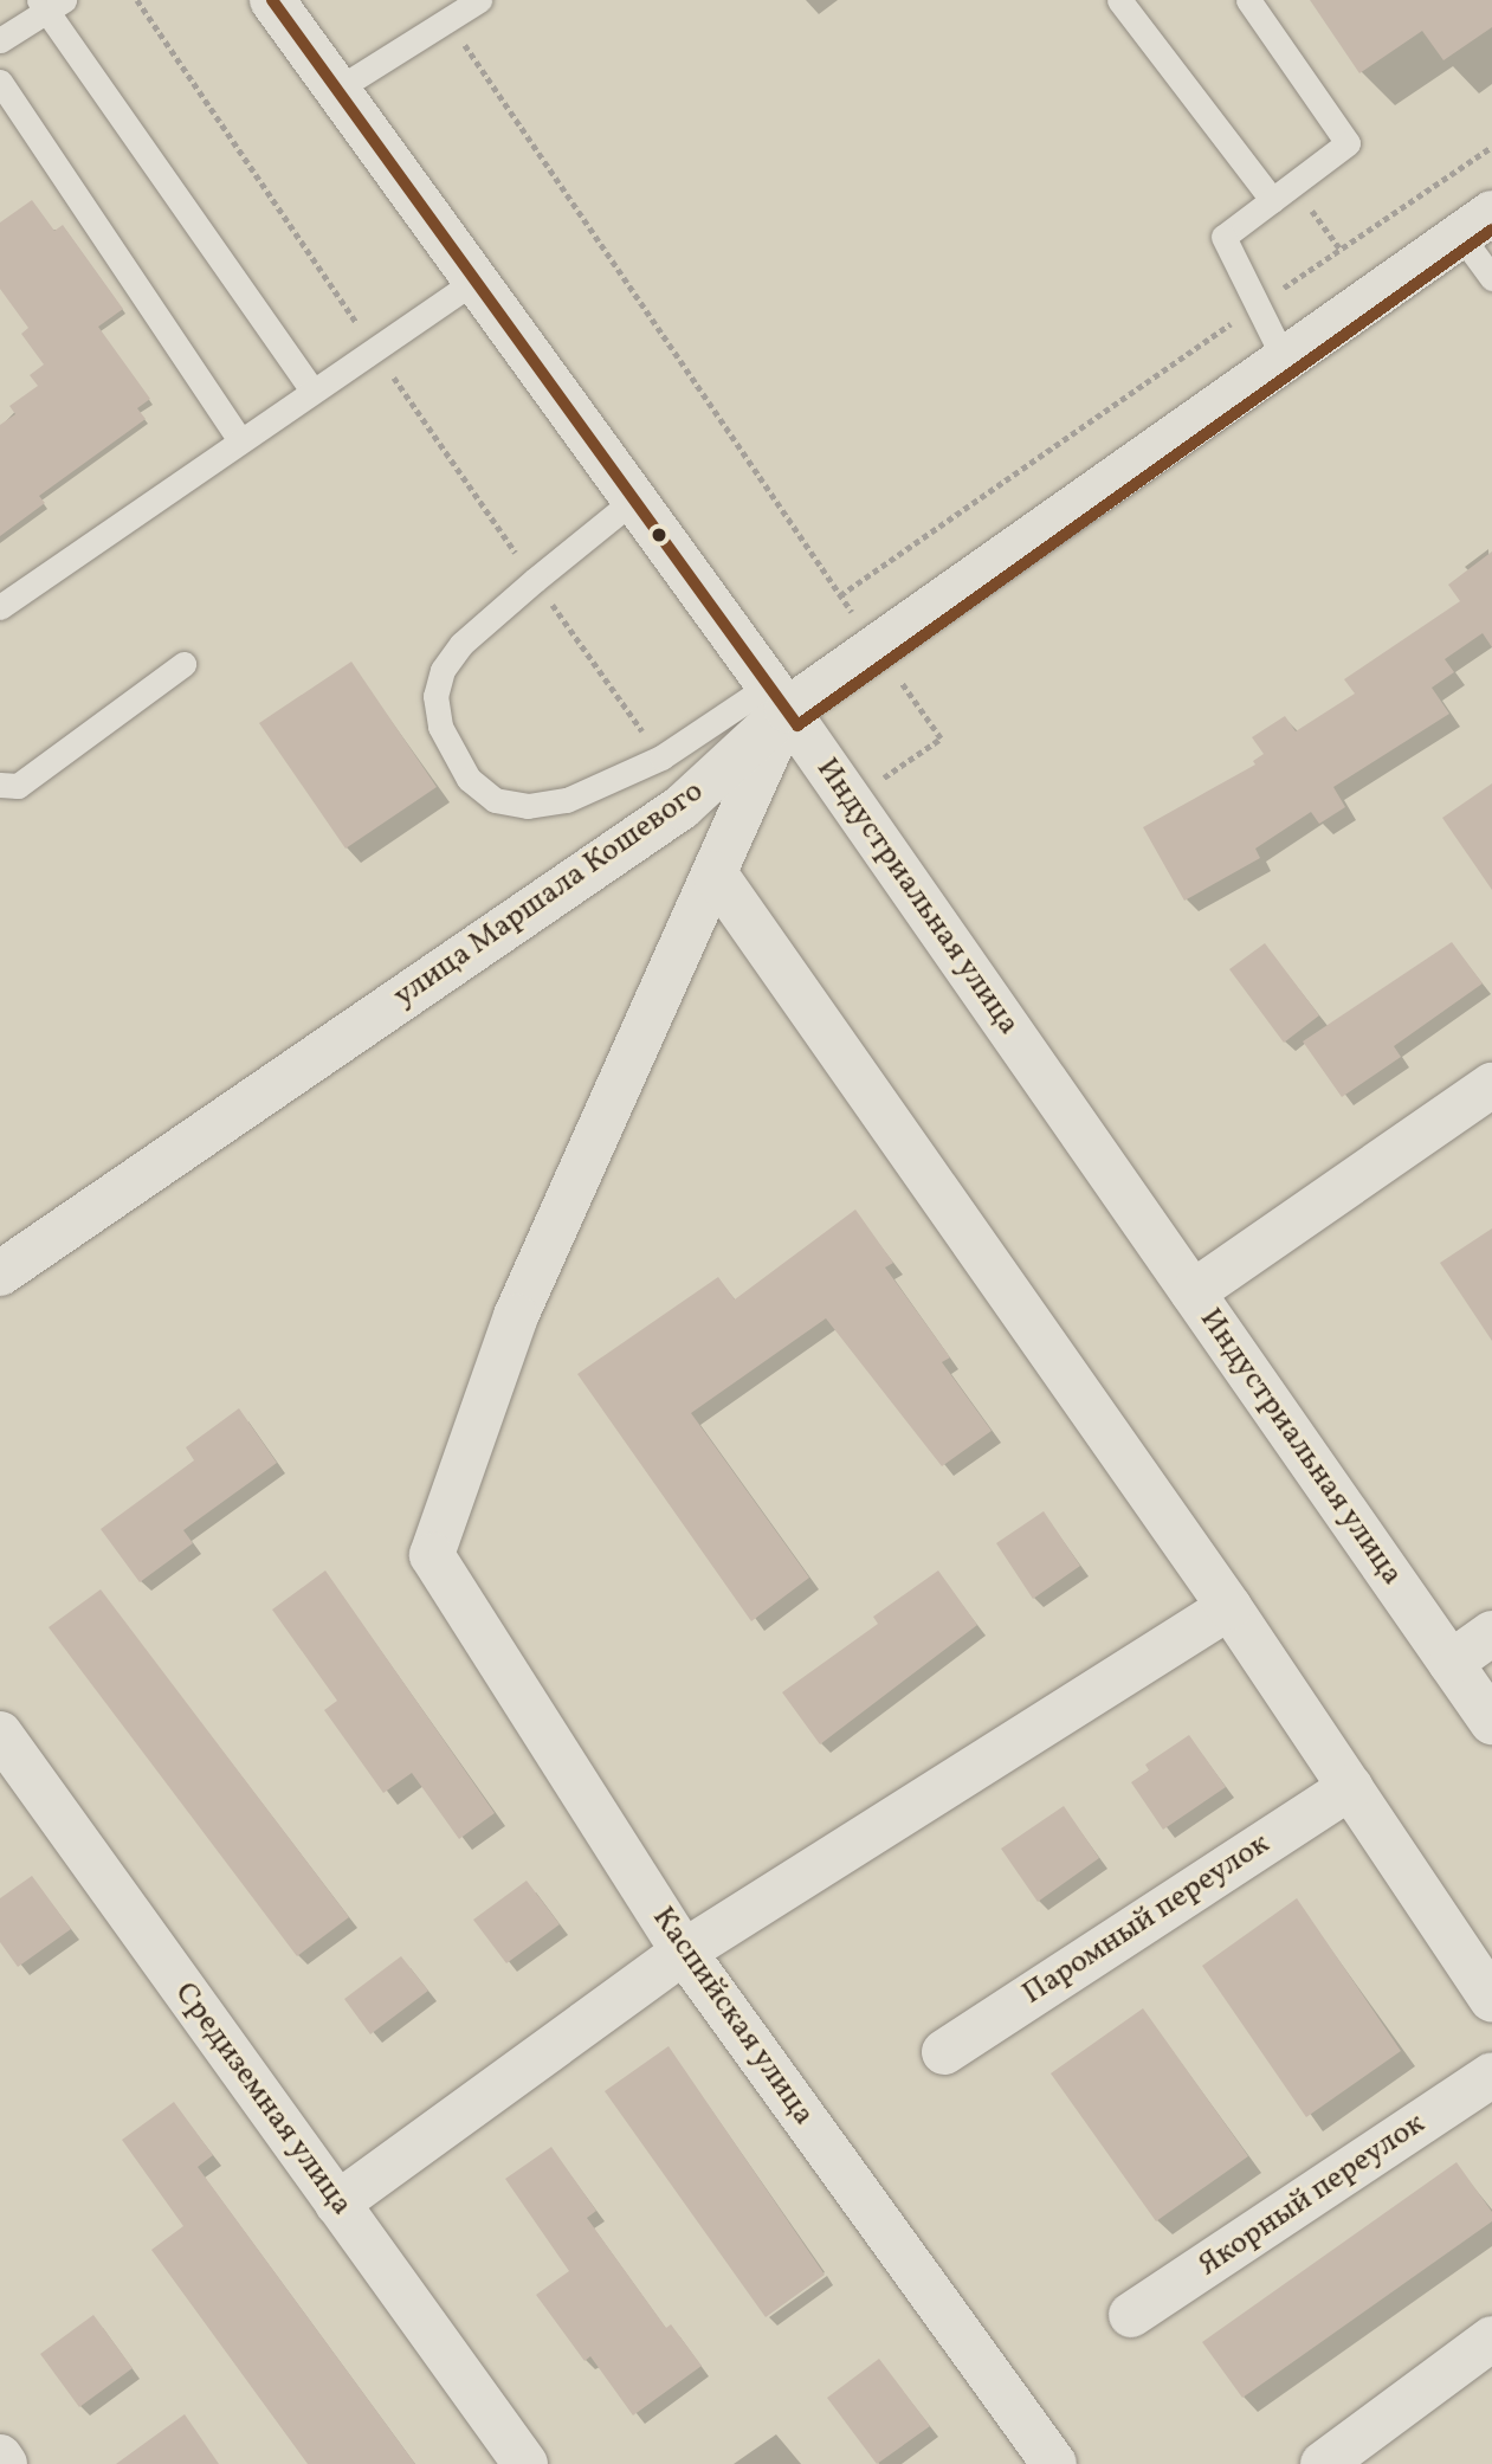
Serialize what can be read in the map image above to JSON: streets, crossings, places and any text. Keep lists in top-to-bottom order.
{
  "streets": {
    "street": [
      "улица Маршала Кошевого",
      "Индустриальная улица",
      "Паромный переулок",
      "Каспийская улица",
      "Средиземная улица",
      "Якорный переулок"
    ]
  },
  "crossings": [
    ["улица Маршала Кошевого", "Индустриальная улица"]
  ]
}
